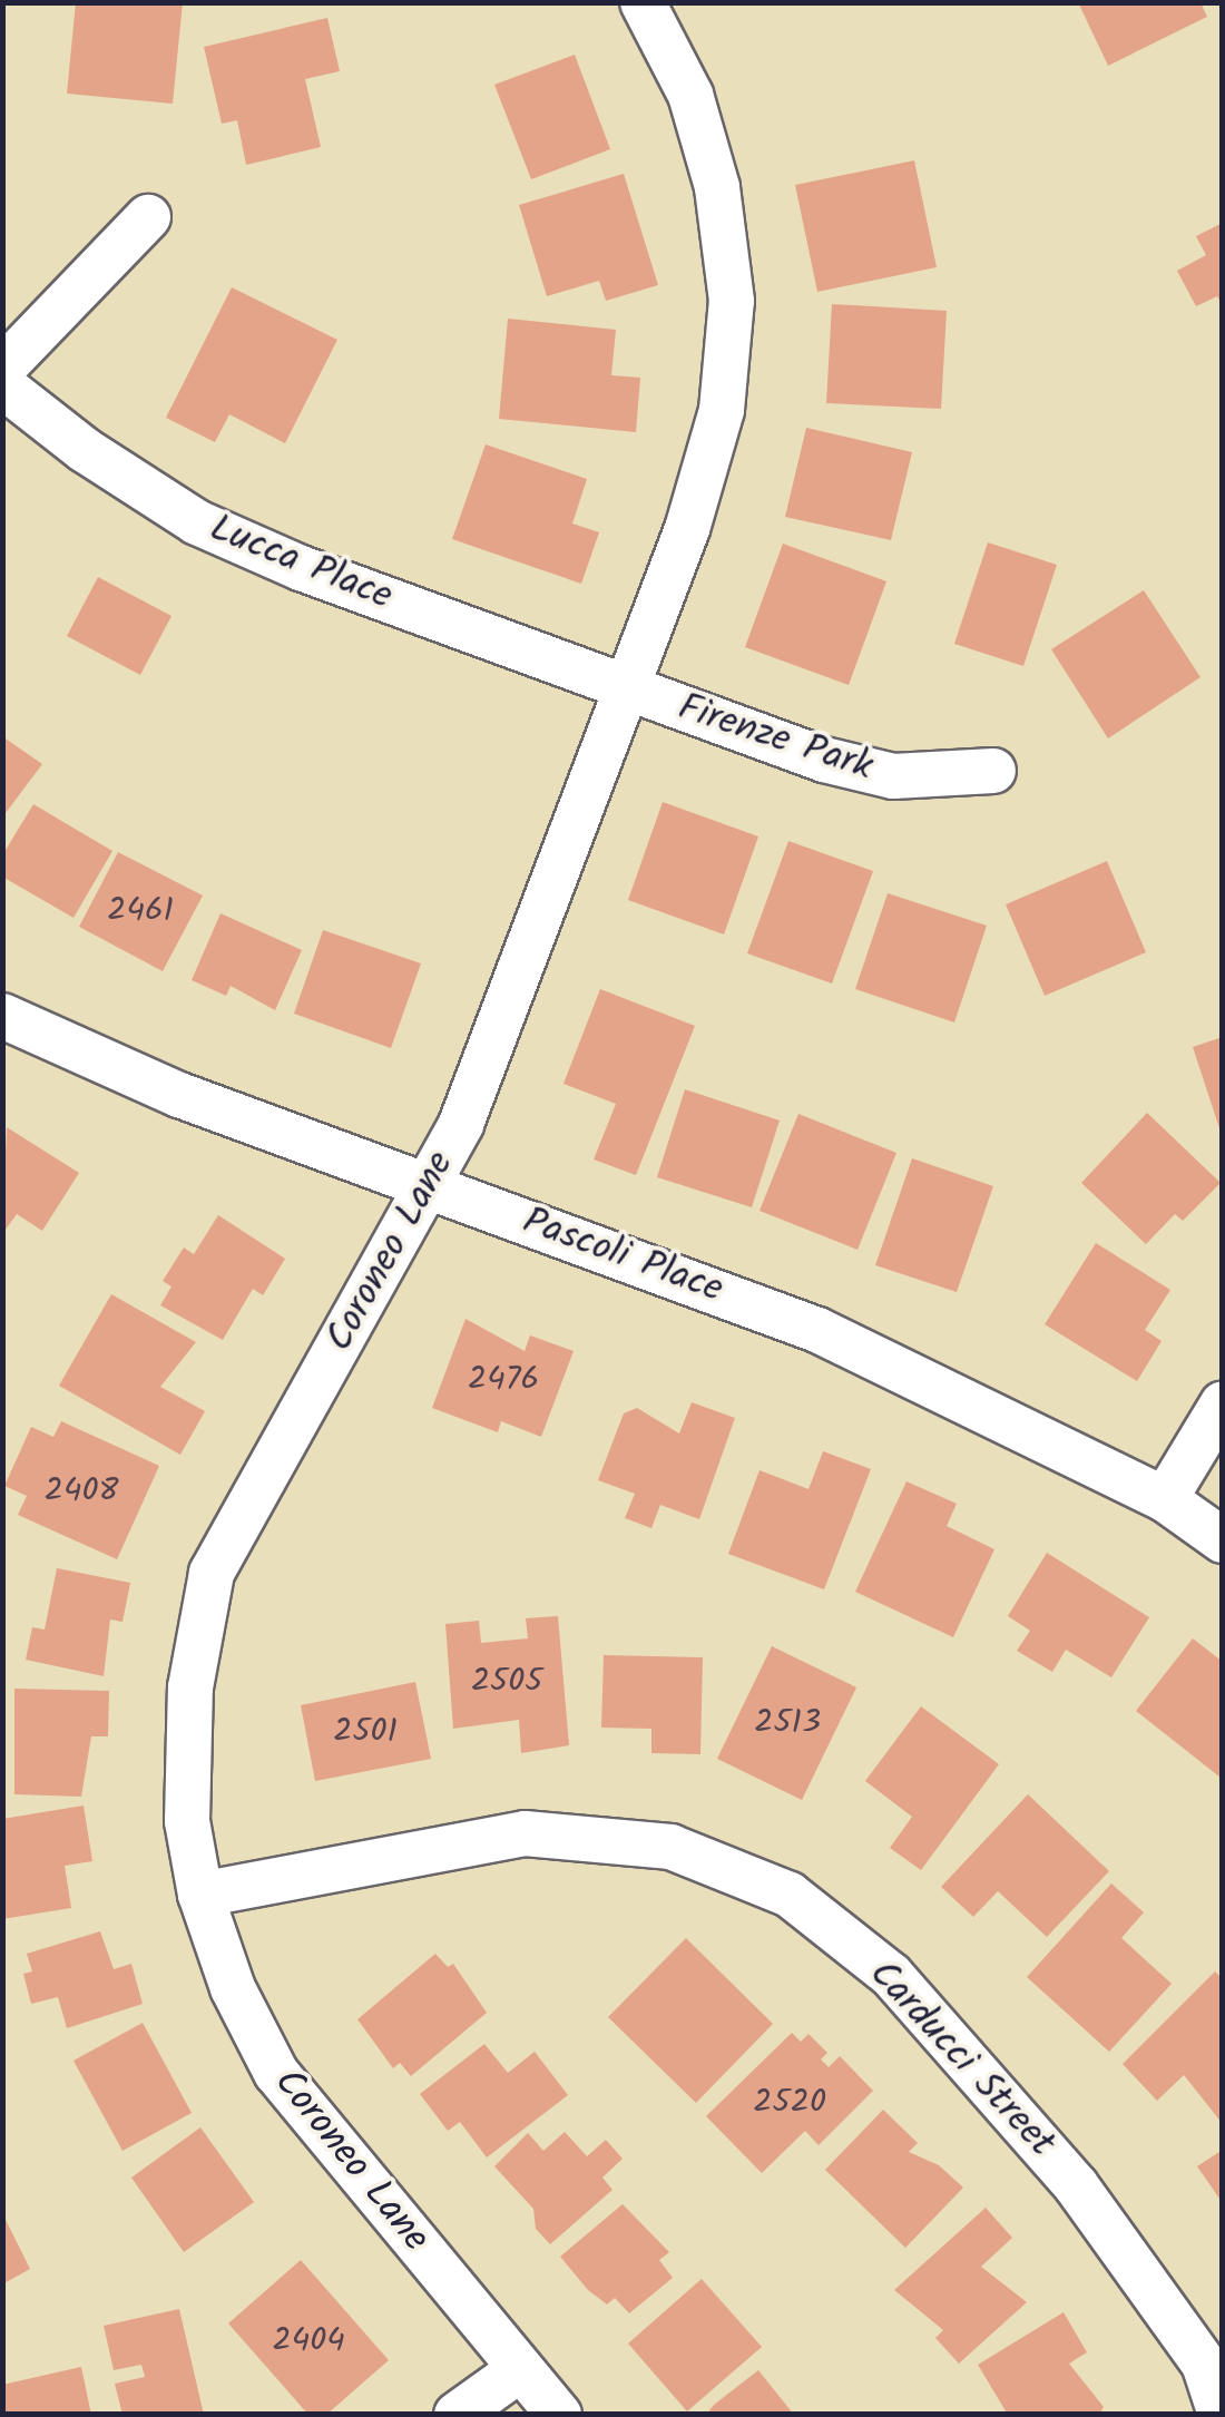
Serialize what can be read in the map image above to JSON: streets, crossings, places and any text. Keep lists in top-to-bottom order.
{
  "streets": {
    "street": [
      "Lucca Place",
      "Firenze Park",
      "Coroneo Lane",
      "Pascoli Place",
      "Carducci Street"
    ]
  },
  "crossings": [
    ["Lucca Place", "Firenze Park"],
    ["Lucca Place", "Coroneo Lane"],
    ["Firenze Park", "Coroneo Lane"],
    ["Coroneo Lane", "Pascoli Place"],
    ["Coroneo Lane", "Carducci Street"]
  ],
  "house_numbers": [
    "2461",
    "2476",
    "2408",
    "2505",
    "2513",
    "2501",
    "2520",
    "2404"
  ]
}
